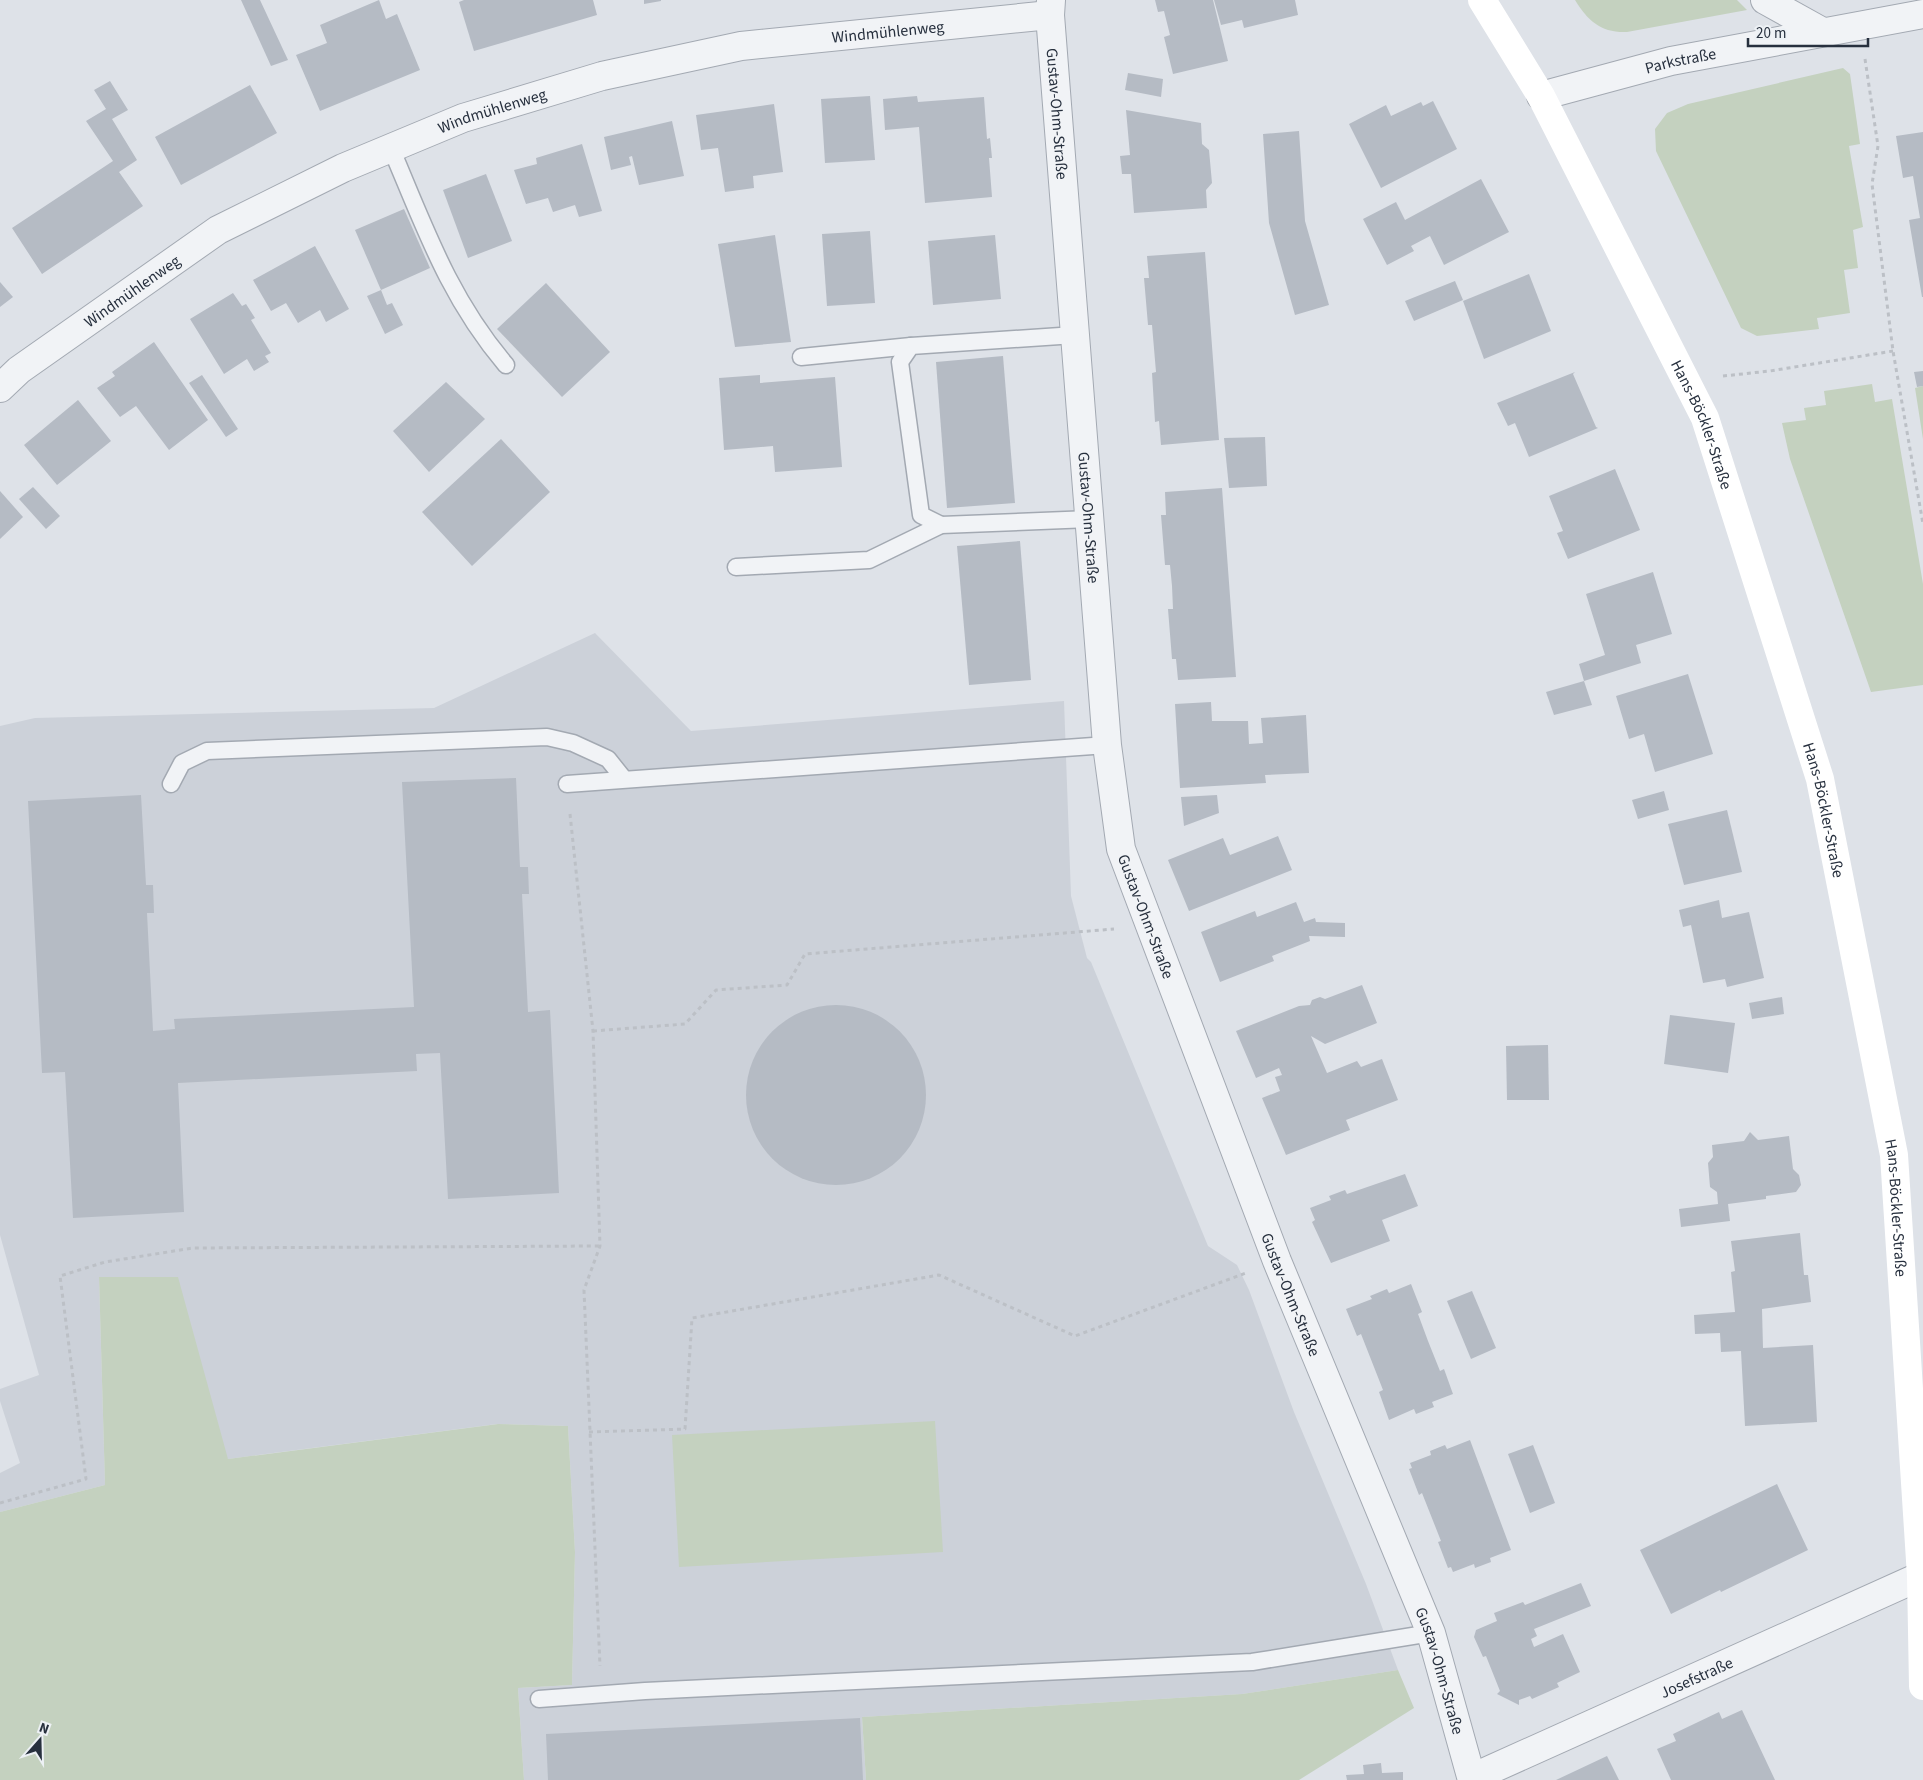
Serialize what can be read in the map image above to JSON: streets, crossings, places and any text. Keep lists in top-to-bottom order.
{
  "streets": {
    "main road": ["Hans-Böckler-Straße"],
    "street": [
      "Windmühlenweg",
      "Parkstraße",
      "Gustav-Ohm-Straße",
      "Josefstraße"
    ]
  },
  "crossings": [
    ["Windmühlenweg", "Gustav-Ohm-Straße"],
    ["Parkstraße", "Hans-Böckler-Straße"],
    ["Gustav-Ohm-Straße", "Josefstraße"],
    ["Hans-Böckler-Straße", "Josefstraße"]
  ],
  "scale_bar": "20 m",
  "north": "top"
}
